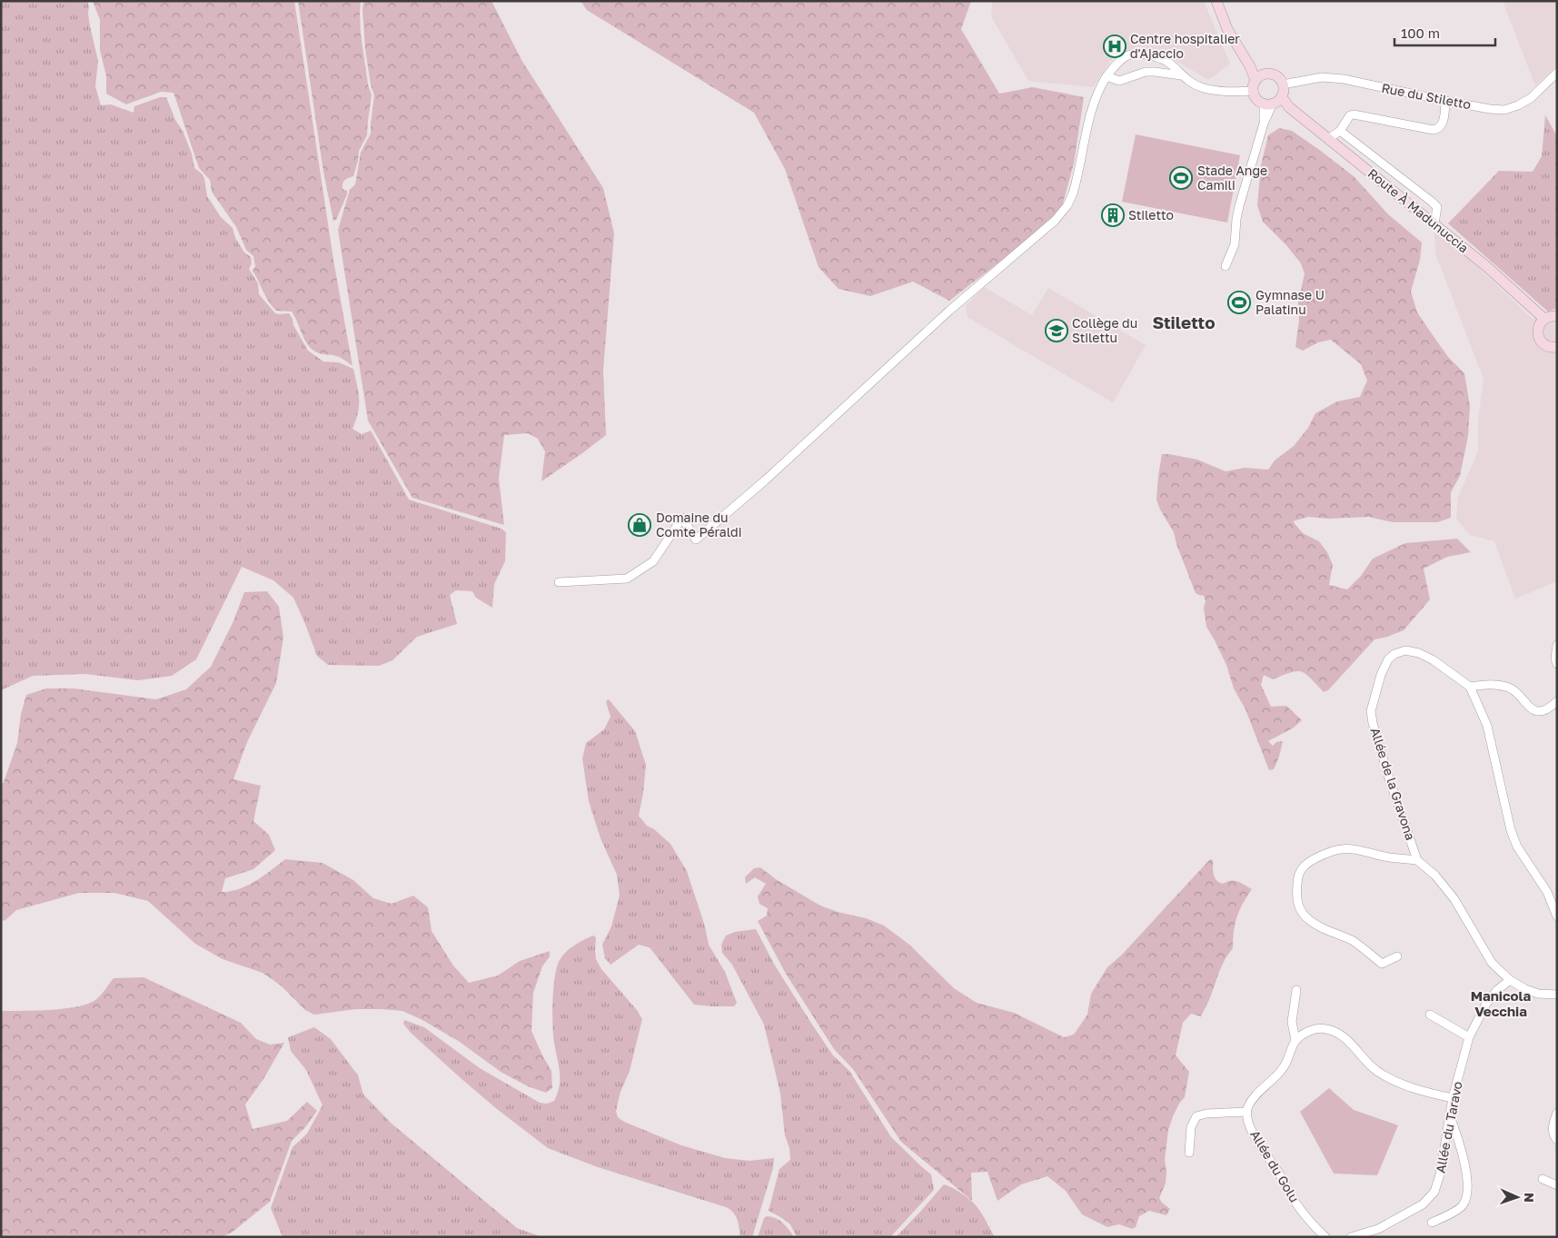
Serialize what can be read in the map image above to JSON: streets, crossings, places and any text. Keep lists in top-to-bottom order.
{
  "streets": {
    "main road": ["Route À Madunuccia"],
    "street": [
      "Rue du Stiletto",
      "Allée de la Gravona",
      "Allée du Taravo",
      "Allée du Golu"
    ]
  },
  "crossings": [
    ["Rue du Stiletto", "Route À Madunuccia"]
  ],
  "districts": ["Stiletto", "Manicola Vecchia"],
  "places": {
    "hospital": ["Centre hospitalier d'Ajaccio"],
    "sports": ["Stade Ange Camili", "Gymnase U Palatinu"],
    "building": ["Stiletto"],
    "school or university": ["Collège du Stilettu"],
    "shop": ["Domaine du Comte Péraldi"]
  },
  "scale_bar": "100 m",
  "north": "right"
}
